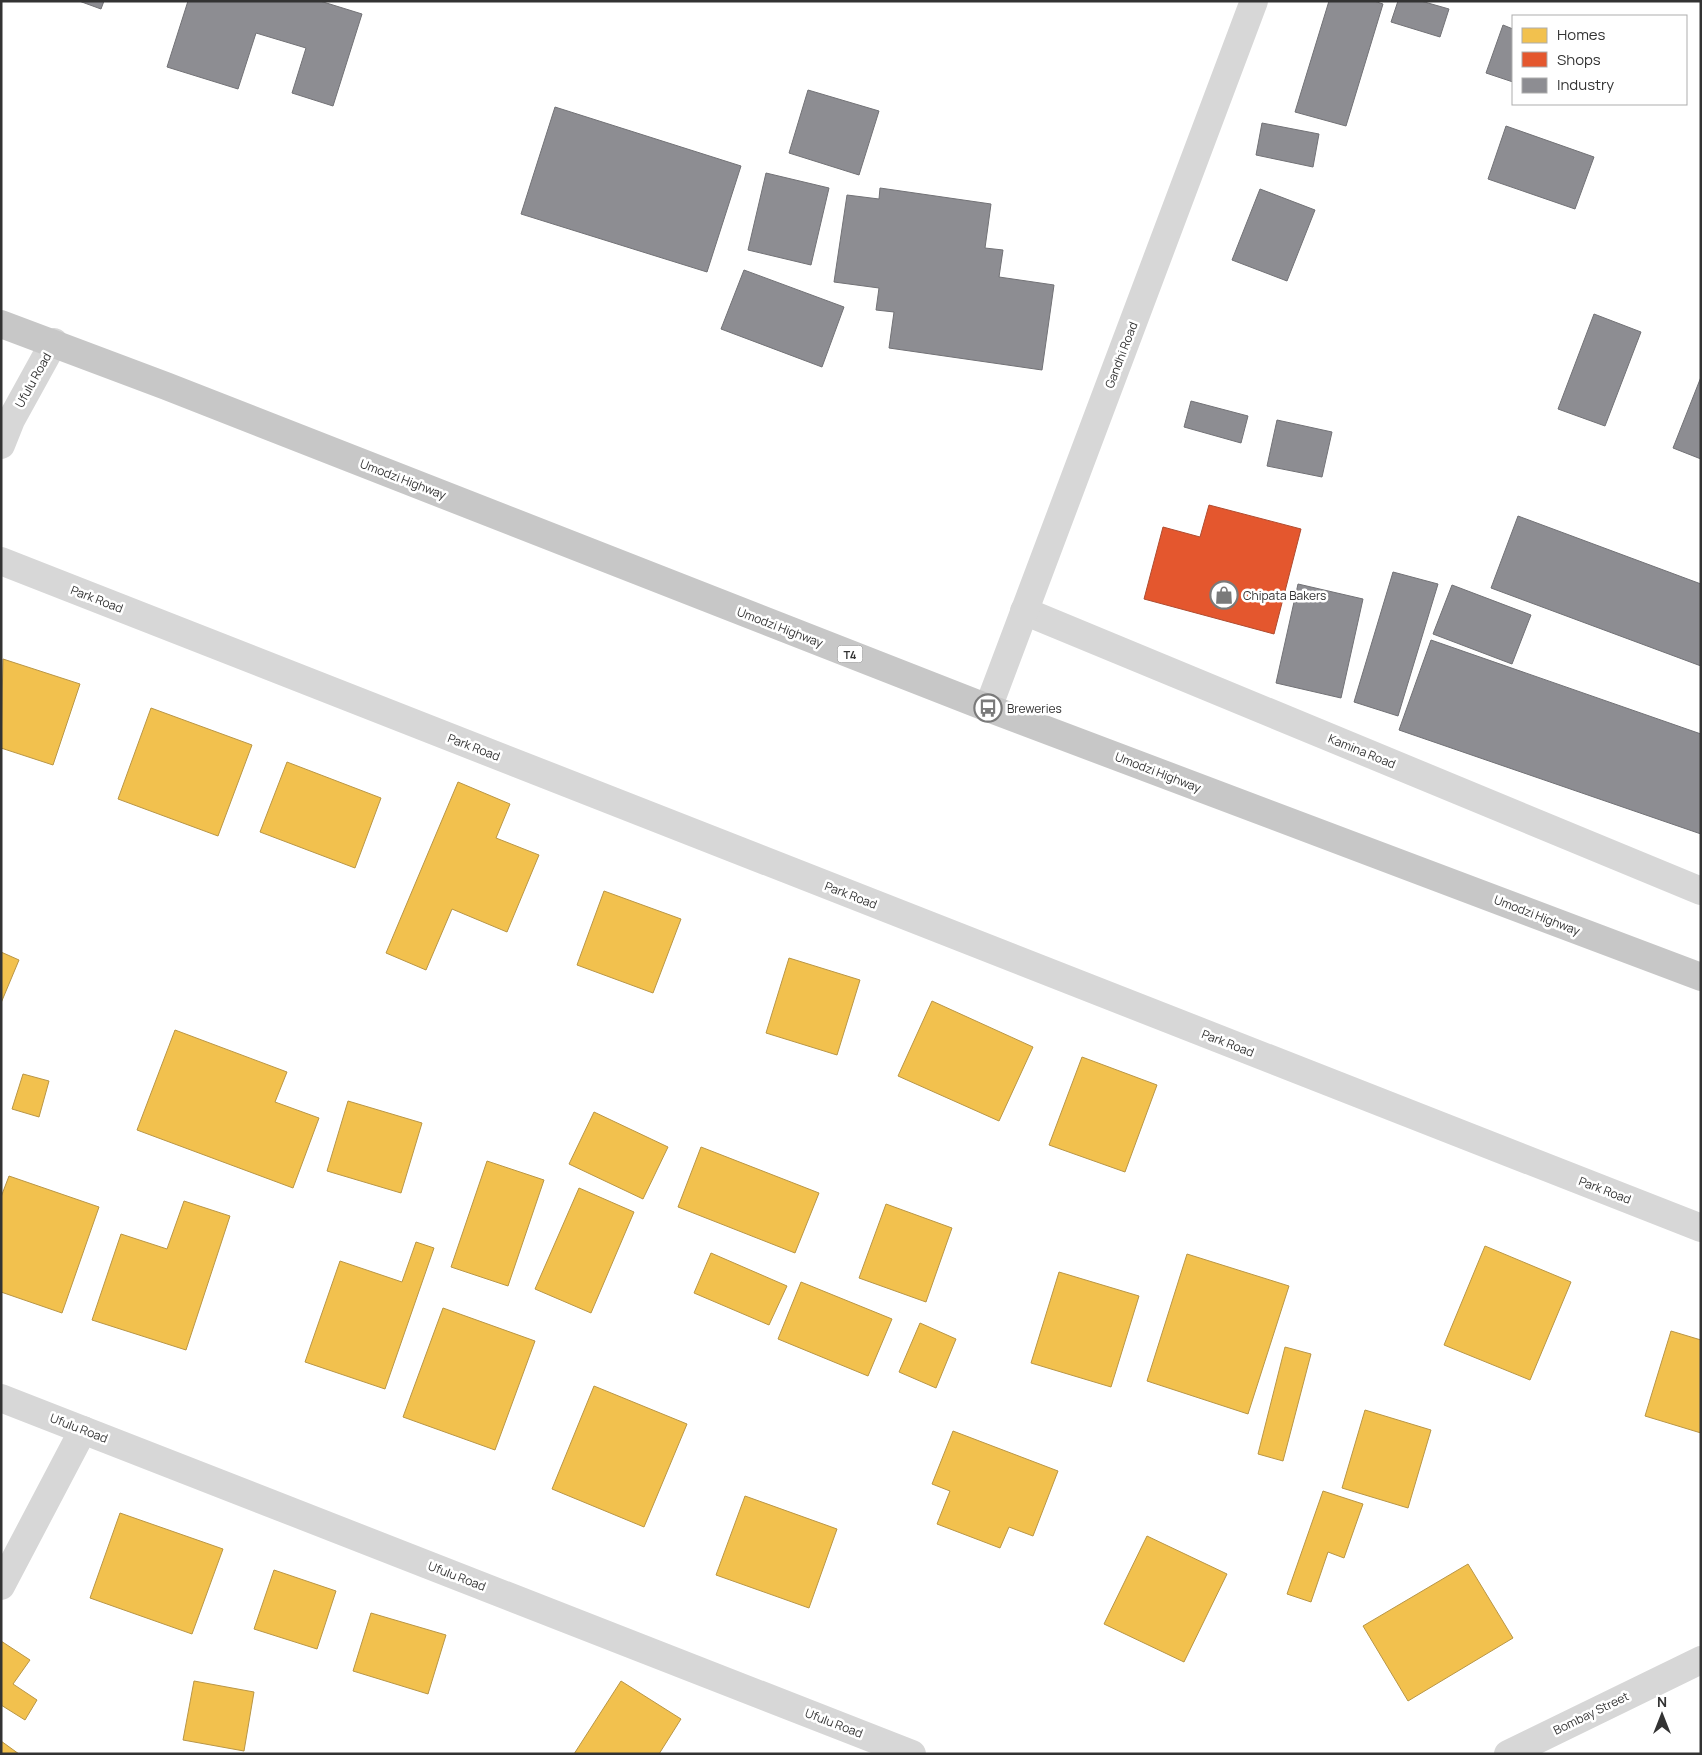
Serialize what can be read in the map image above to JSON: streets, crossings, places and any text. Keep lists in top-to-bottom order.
{
  "streets": {
    "highway": ["Umodzi Highway", "T4"],
    "street": [
      "Gandhi Road",
      "Ufulu Road",
      "Park Road",
      "Kamina Road",
      "Bombay Street"
    ]
  },
  "crossings": [
    ["Gandhi Road", "Umodzi Highway"],
    ["Gandhi Road", "Kamina Road"],
    ["Ufulu Road", "Umodzi Highway"]
  ],
  "places": {
    "shop": ["Chipata Bakers"],
    "bus stop": ["Breweries"]
  },
  "legend": ["Homes", "Shops", "Industry"],
  "north": "top"
}
